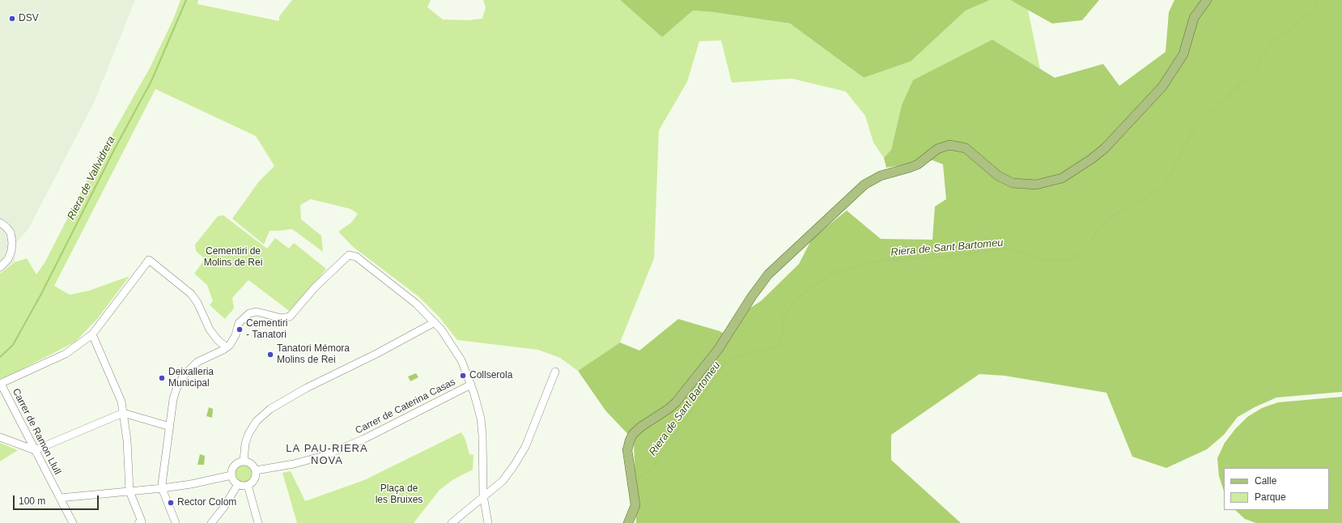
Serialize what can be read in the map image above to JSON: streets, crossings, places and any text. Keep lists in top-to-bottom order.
{
  "streets": {
    "street": ["Carrer de Caterina Casas", "Carrer de Ramon Llull"]
  },
  "districts": ["LA PAU-RIERA NOVA"],
  "water": ["Riera de Vallvidrera", "Riera de Sant Bartomeu"],
  "parks": ["Cementiri de Molins de Rei", "Plaça de les Bruixes"],
  "places": [
    "DSV",
    "Cementiri - Tanatori",
    "Tanatori Mémora Molins de Rei",
    "Collserola",
    "Deixalleria Municipal",
    "Rector Colom"
  ],
  "legend": ["Calle", "Parque"],
  "scale_bar": "100 m"
}
